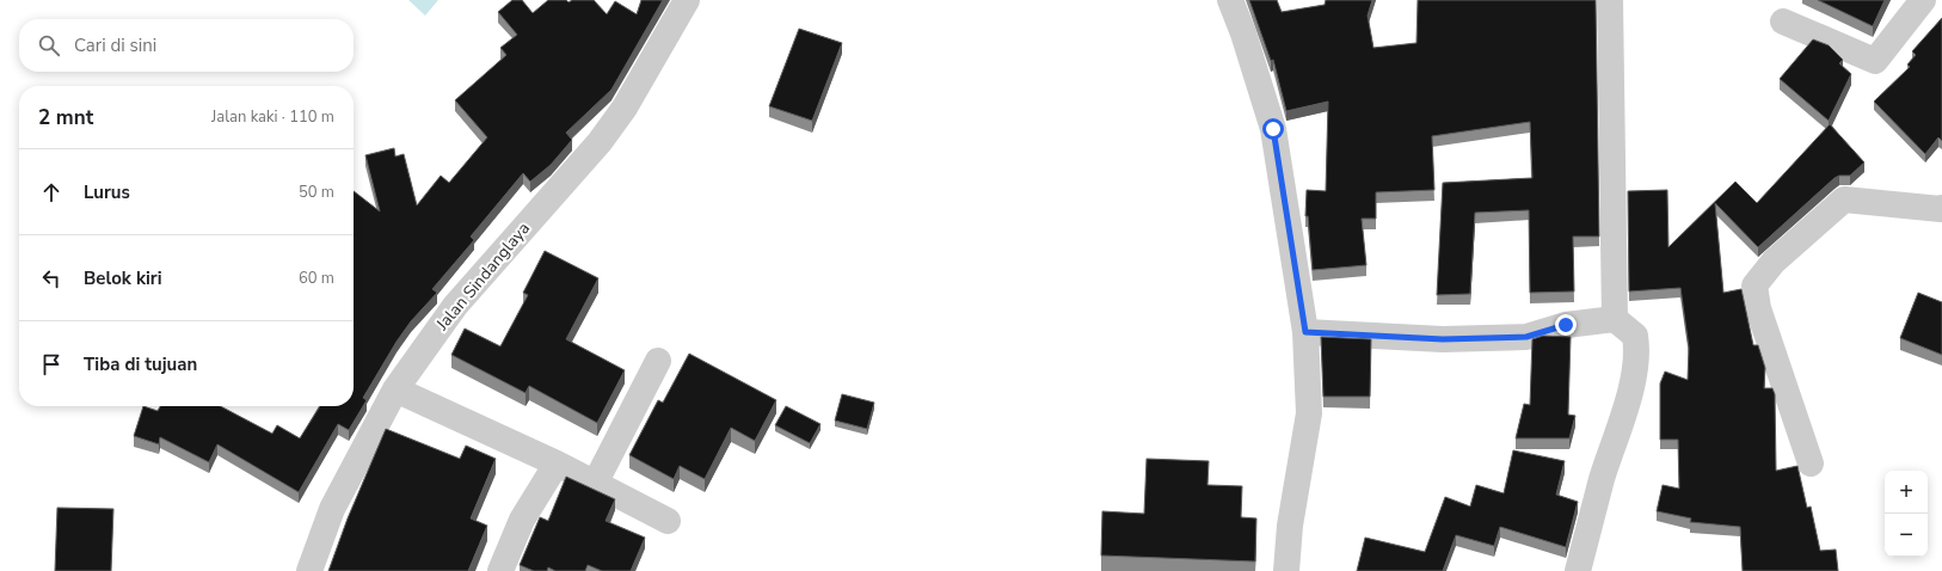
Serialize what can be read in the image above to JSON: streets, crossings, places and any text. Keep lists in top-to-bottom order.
{
  "streets": {
    "street": ["Jalan Sindanglaya"]
  },
  "page": {
    "search": "Cari di sini",
    "heading": ["2 mnt", "Jalan kaki · 110 m"],
    "list": [
      ["Lurus", "50 m"],
      ["Belok kiri", "60 m"],
      "Tiba di tujuan"
    ],
    "map_buttons": ["+", "−"]
  }
}
